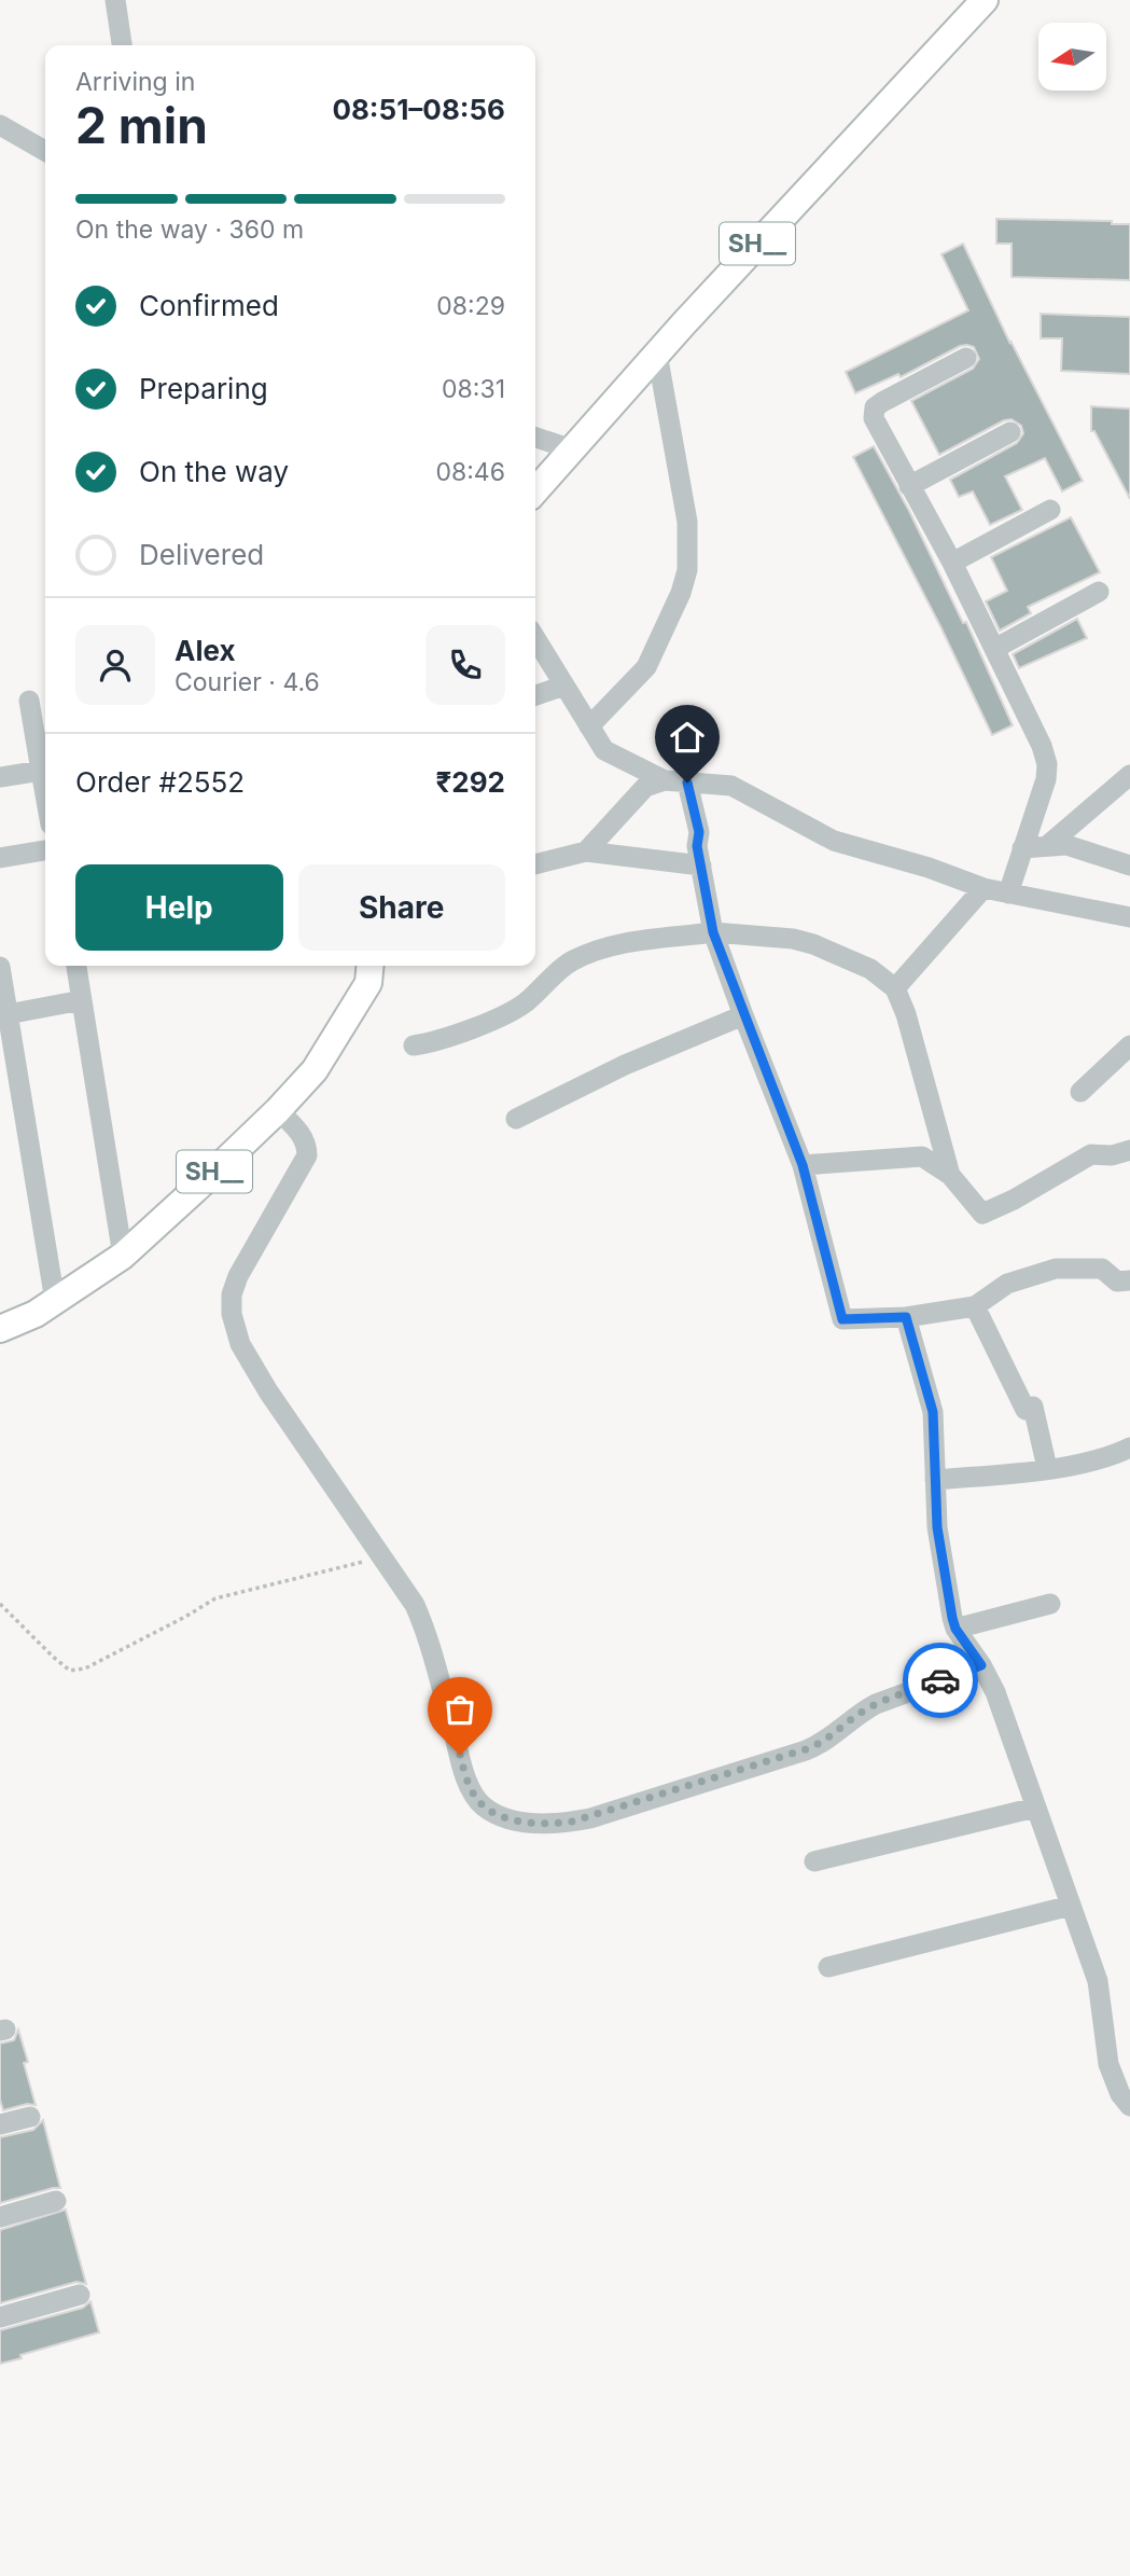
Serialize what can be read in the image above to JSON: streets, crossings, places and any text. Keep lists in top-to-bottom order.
{
  "streets": {
    "main road": ["SH__"]
  },
  "north": "left",
  "page": {
    "heading": ["2 min", "Arriving in", "08:51–08:56"],
    "panel": [
      "Alex",
      "Courier · 4.6",
      "Order #2552",
      "₹292"
    ],
    "bar": "On the way · 360 m",
    "list": [
      ["Confirmed", "08:29"],
      ["Preparing", "08:31"],
      ["On the way", "08:46"],
      "Delivered"
    ],
    "buttons": ["Help", "Share"]
  }
}
